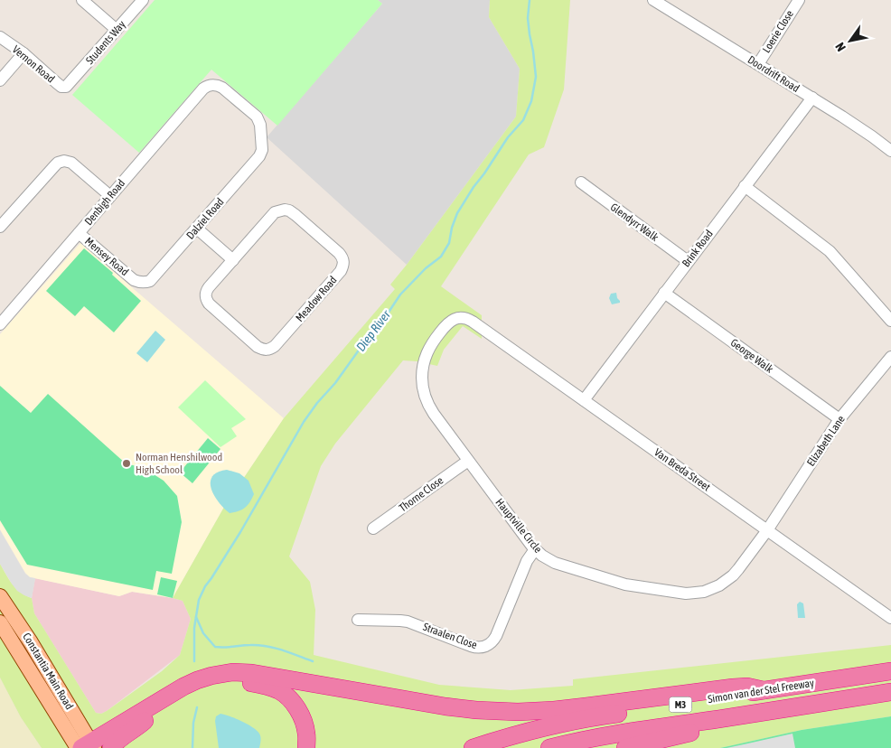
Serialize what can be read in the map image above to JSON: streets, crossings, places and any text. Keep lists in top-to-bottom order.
{
  "streets": {
    "highway": ["Simon van der Stel Freeway", "M3"],
    "main road": ["Constantia Main Road"],
    "street": [
      "Loerie Close",
      "Students Way",
      "Vernon Road",
      "Doordrift Road",
      "Denbigh Road",
      "Dalziel Road",
      "Glendyrr Walk",
      "Brink Road",
      "Mensey Road",
      "Meadow Road",
      "George Walk",
      "Elizabeth Lane",
      "Van Breda Street",
      "Thorne Close",
      "Hauptville Circle",
      "Straalen Close"
    ]
  },
  "crossings": [
    ["Loerie Close", "Doordrift Road"],
    ["Students Way", "Vernon Road"],
    ["Doordrift Road", "Brink Road"],
    ["Denbigh Road", "Dalziel Road"],
    ["Denbigh Road", "Mensey Road"],
    ["Dalziel Road", "Mensey Road"],
    ["Glendyrr Walk", "Brink Road"],
    ["Brink Road", "George Walk"],
    ["Brink Road", "Van Breda Street"],
    ["George Walk", "Elizabeth Lane"],
    ["Elizabeth Lane", "Van Breda Street"],
    ["Elizabeth Lane", "Hauptville Circle"],
    ["Van Breda Street", "Hauptville Circle"],
    ["Thorne Close", "Hauptville Circle"],
    ["Hauptville Circle", "Straalen Close"]
  ],
  "water": ["Diep River"],
  "places": ["Norman Henshilwood High School"],
  "north": "bottom left"
}
